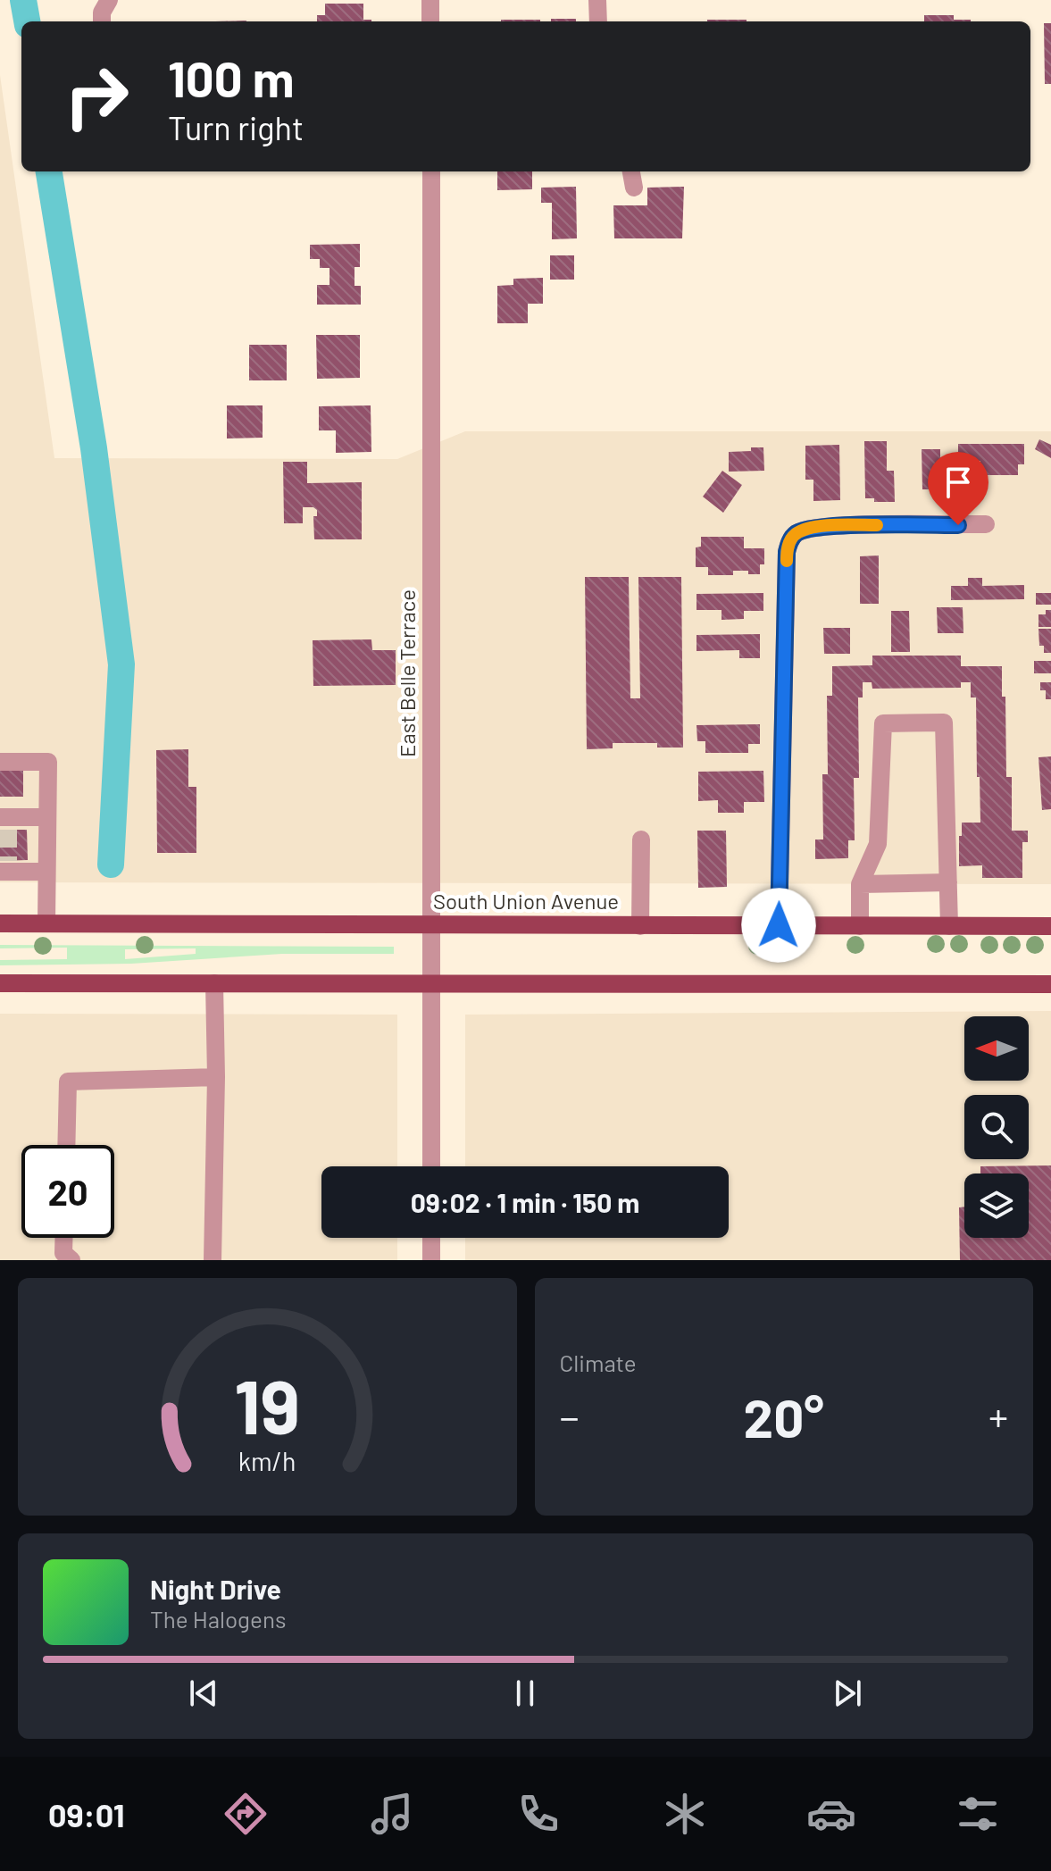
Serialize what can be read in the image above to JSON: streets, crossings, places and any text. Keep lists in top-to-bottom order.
{
  "streets": {
    "main road": ["South Union Avenue"],
    "street": ["East Belle Terrace"]
  },
  "crossings": [
    ["East Belle Terrace", "South Union Avenue"]
  ],
  "north": "left",
  "page": {
    "turn": ["100 m", "Turn right"],
    "limit": "20",
    "trip": "09:02 · 1 min · 150 m",
    "tile": "Climate",
    "heat": ["−", "20°", "+"],
    "song": ["Night Drive", "The Halogens"],
    "tabs": "09:01",
    "gauge": ["19", "km/h"]
  }
}
